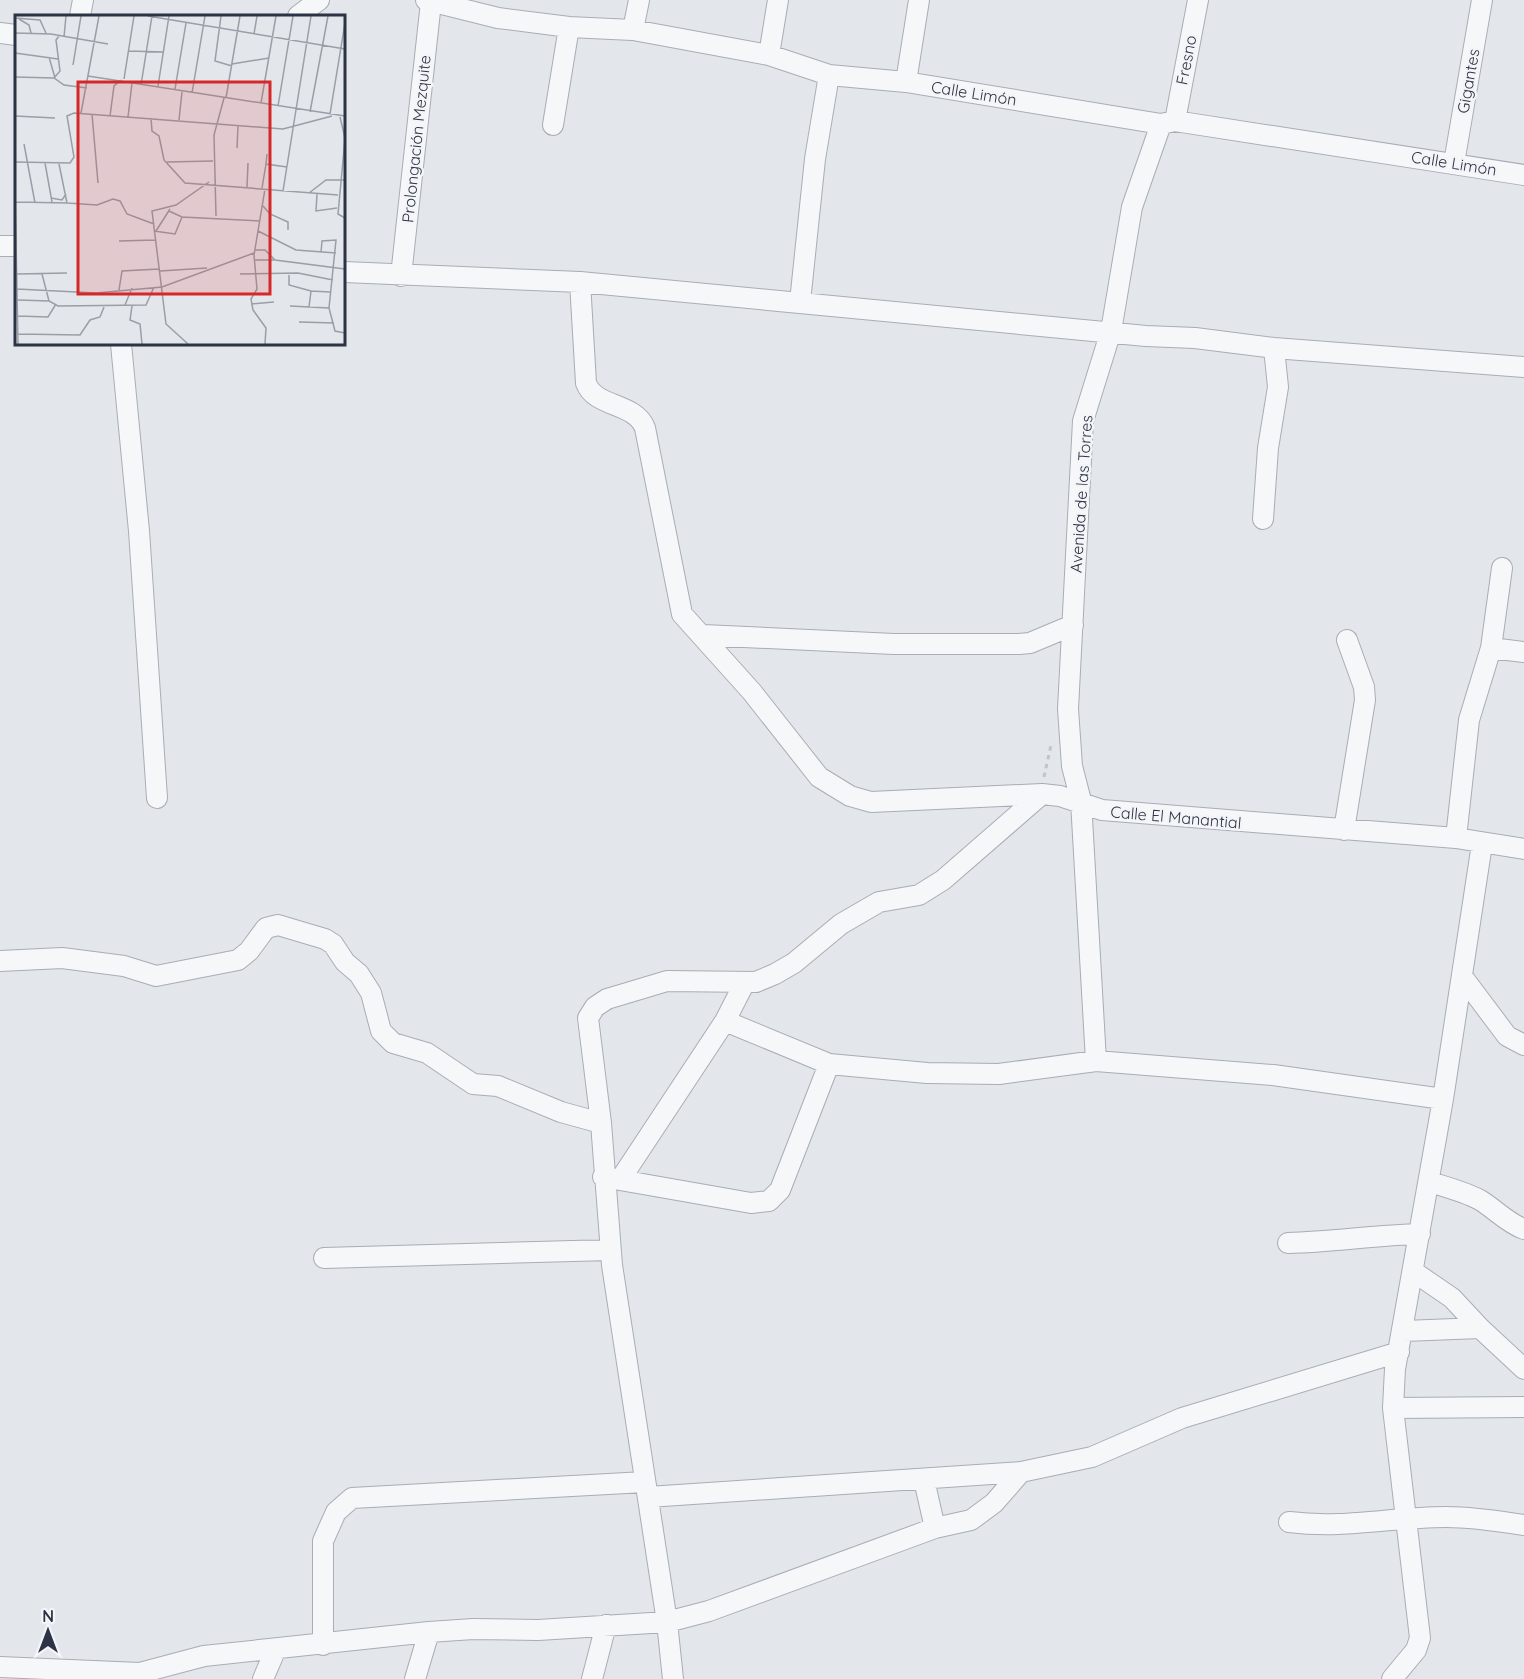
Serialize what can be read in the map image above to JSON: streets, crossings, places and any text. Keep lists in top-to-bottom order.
{
  "streets": {
    "street": [
      "Fresno",
      "Gigantes",
      "Calle Limón",
      "Prolongación Mezquite",
      "Avenida de las Torres",
      "Calle El Manantial"
    ]
  },
  "crossings": [
    ["Fresno", "Calle Limón"],
    ["Fresno", "Avenida de las Torres"],
    ["Gigantes", "Calle Limón"],
    ["Calle Limón", "Prolongación Mezquite"],
    ["Calle Limón", "Avenida de las Torres"],
    ["Avenida de las Torres", "Calle El Manantial"]
  ],
  "north": "top"
}
